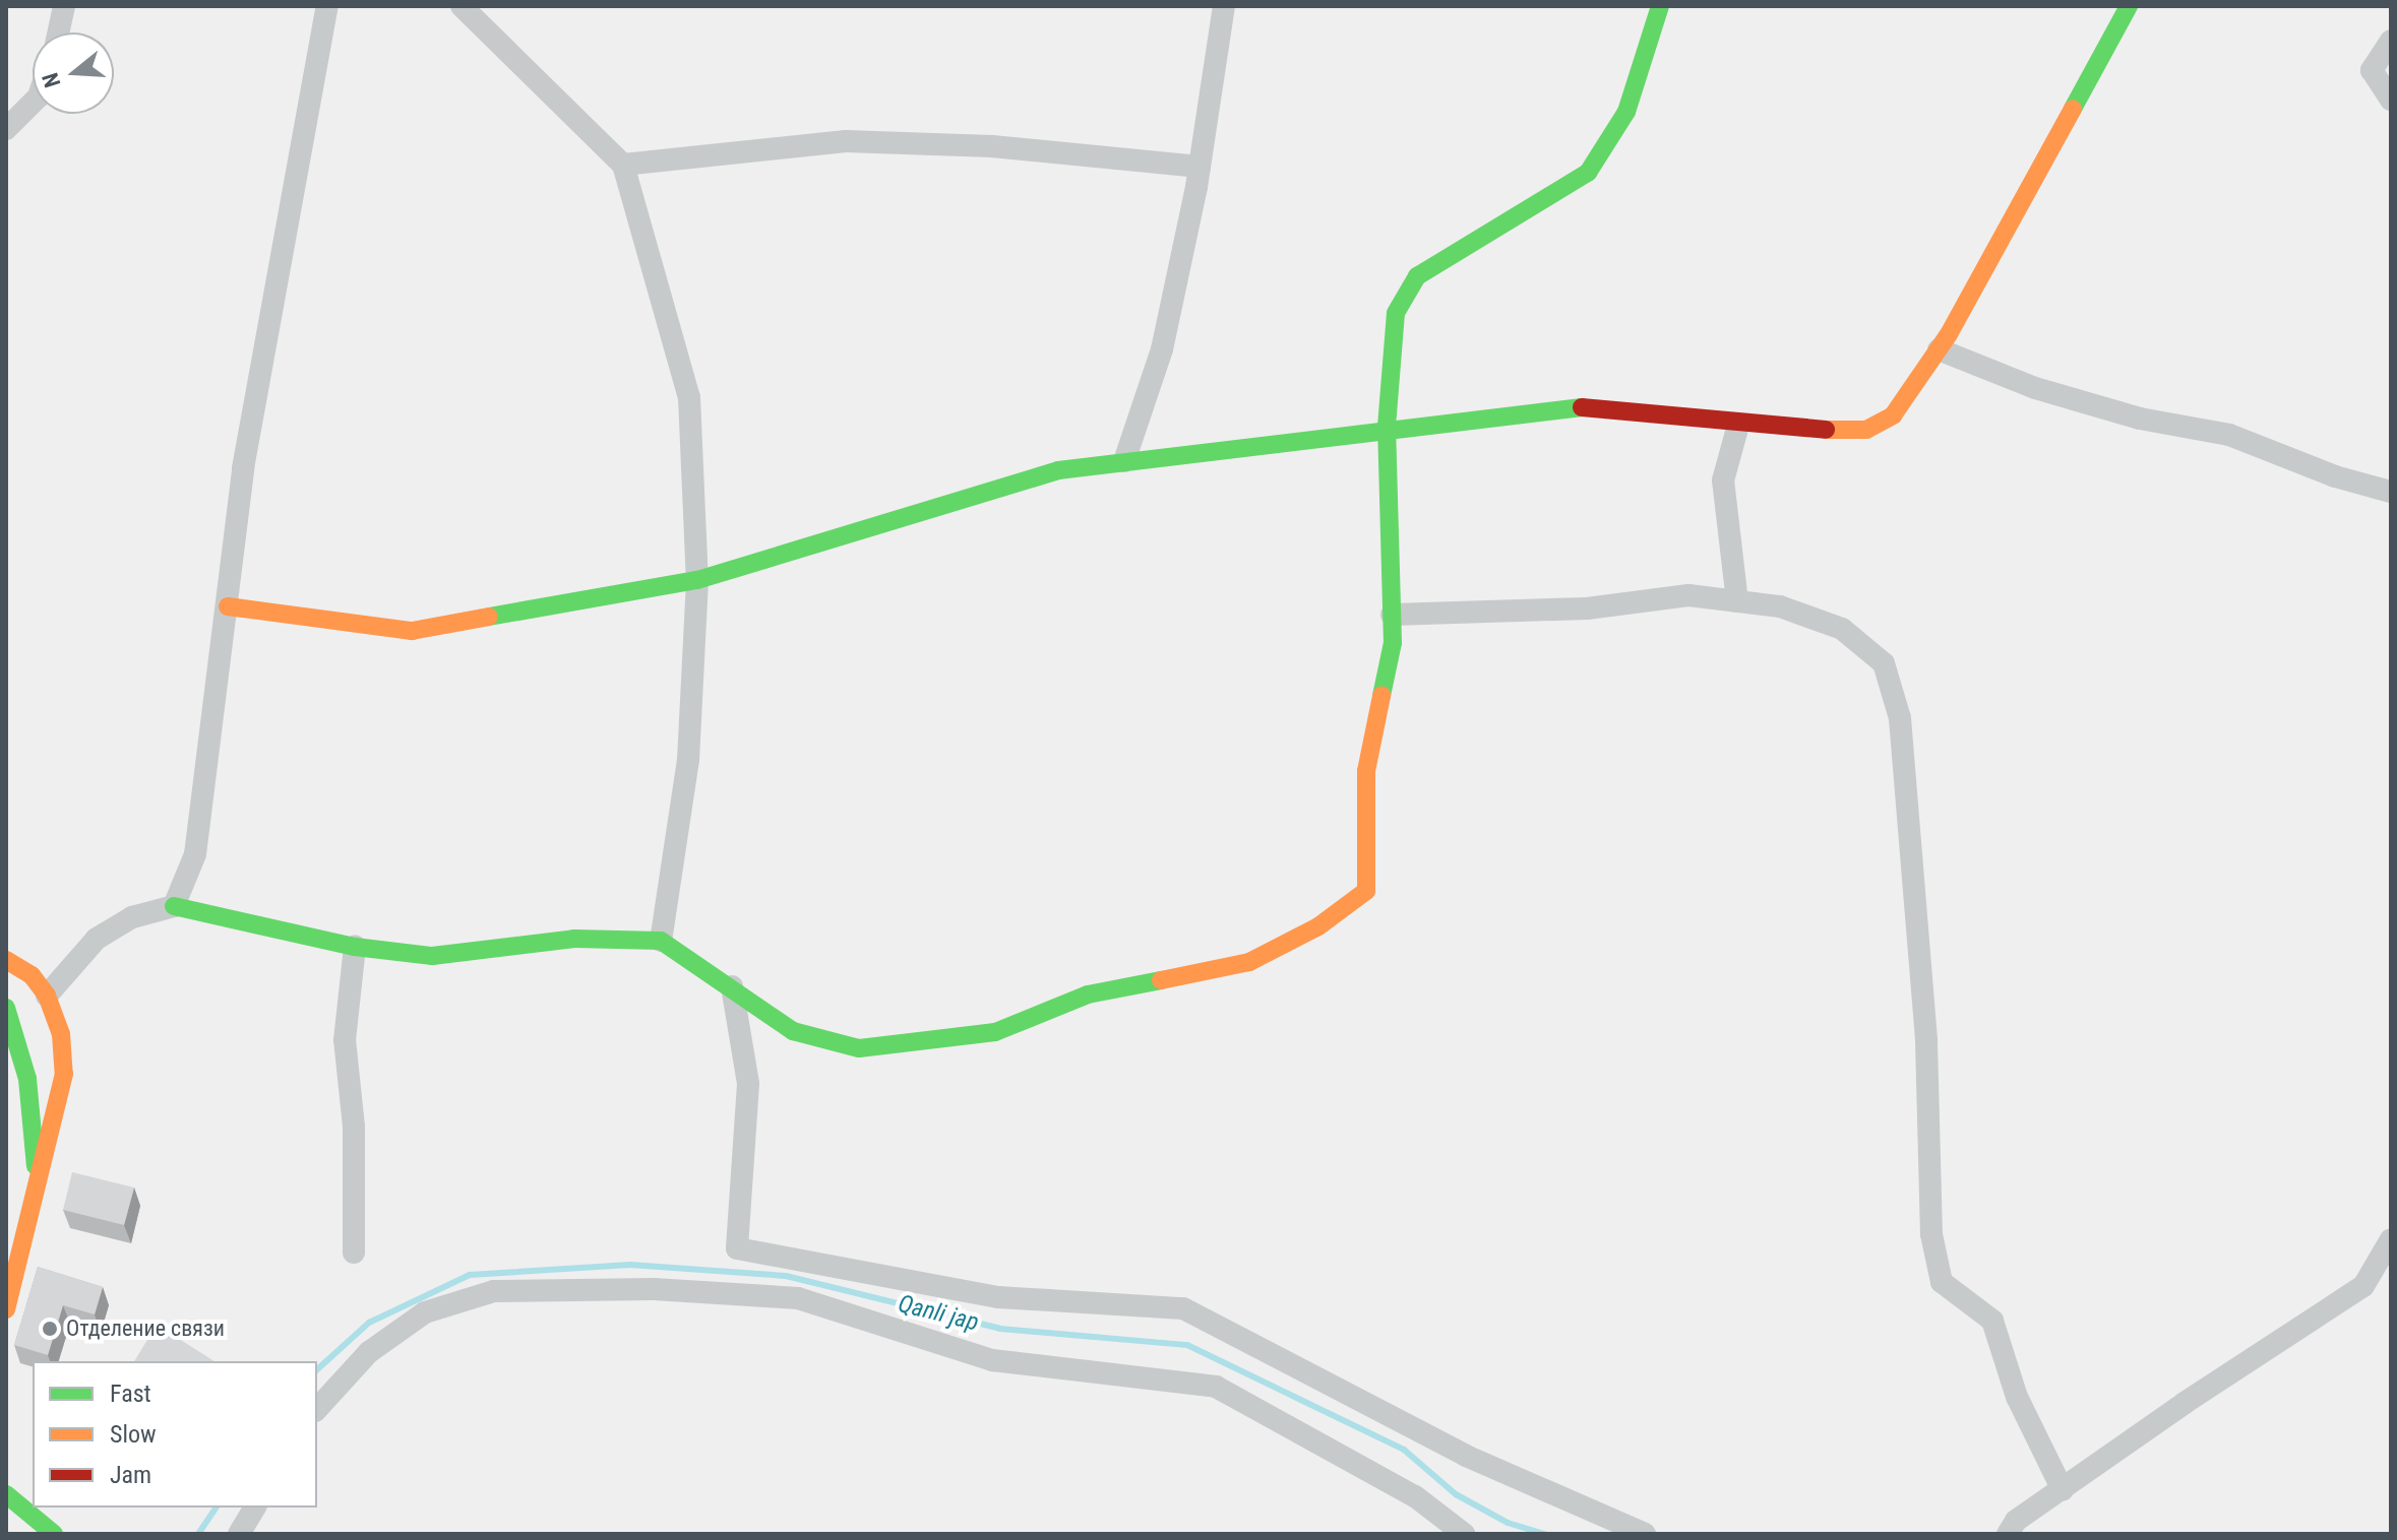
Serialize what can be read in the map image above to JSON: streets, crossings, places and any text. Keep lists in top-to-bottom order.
{
  "water": ["Qanli jap"],
  "places": ["Отделение связи"],
  "legend": ["Fast", "Slow", "Jam"],
  "north": "left"
}
